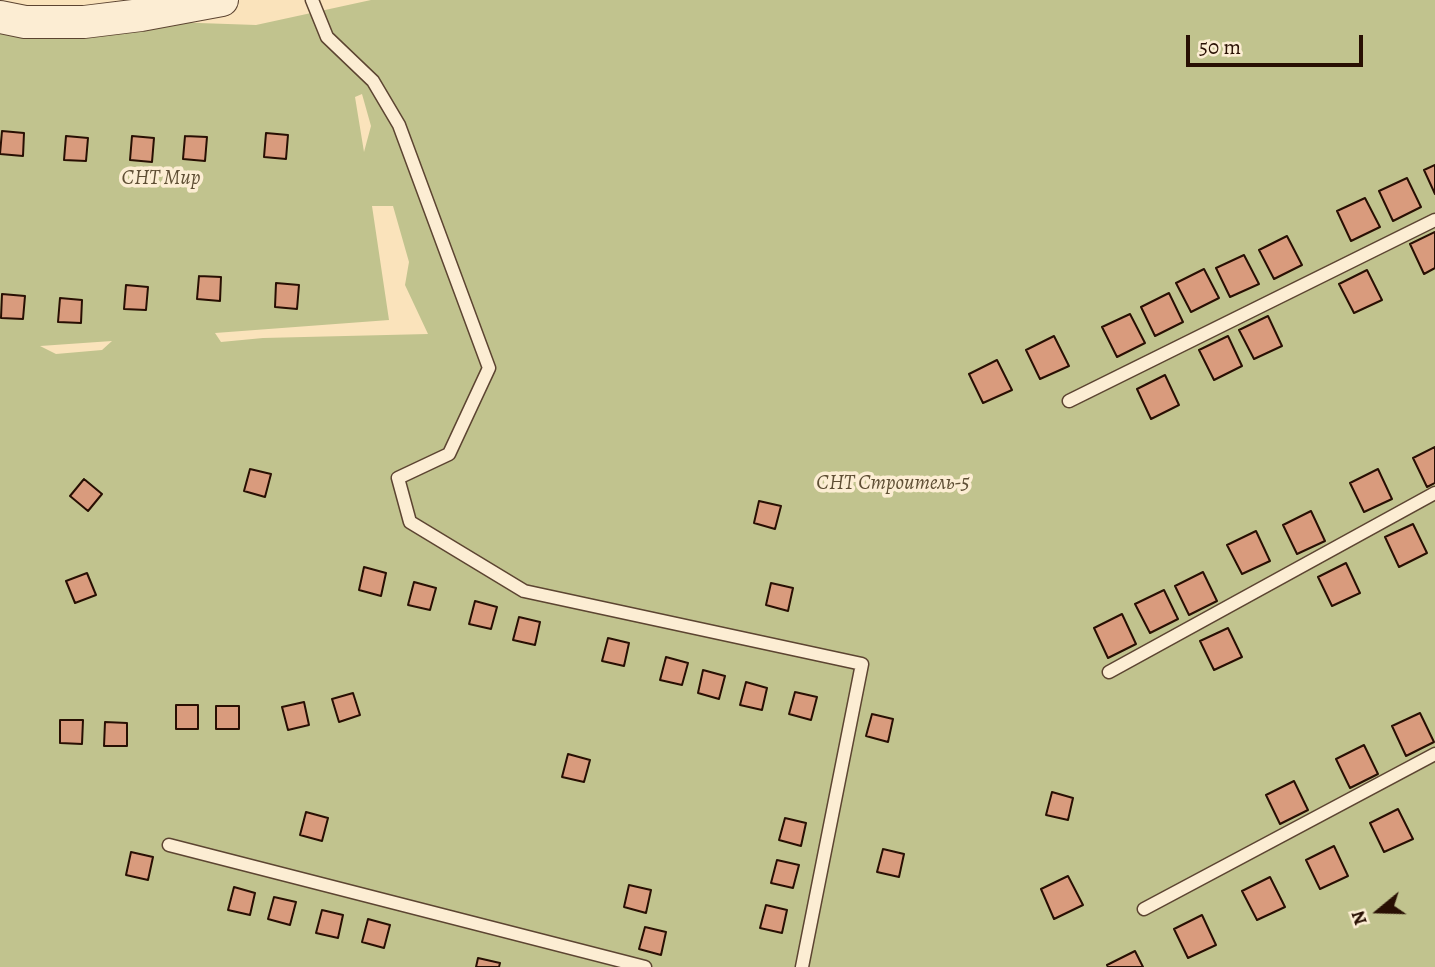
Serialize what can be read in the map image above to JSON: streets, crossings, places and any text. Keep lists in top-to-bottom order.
{
  "parks": ["СНТ Мир", "СНТ Строитель-5"],
  "scale_bar": "50 m",
  "north": "left"
}
